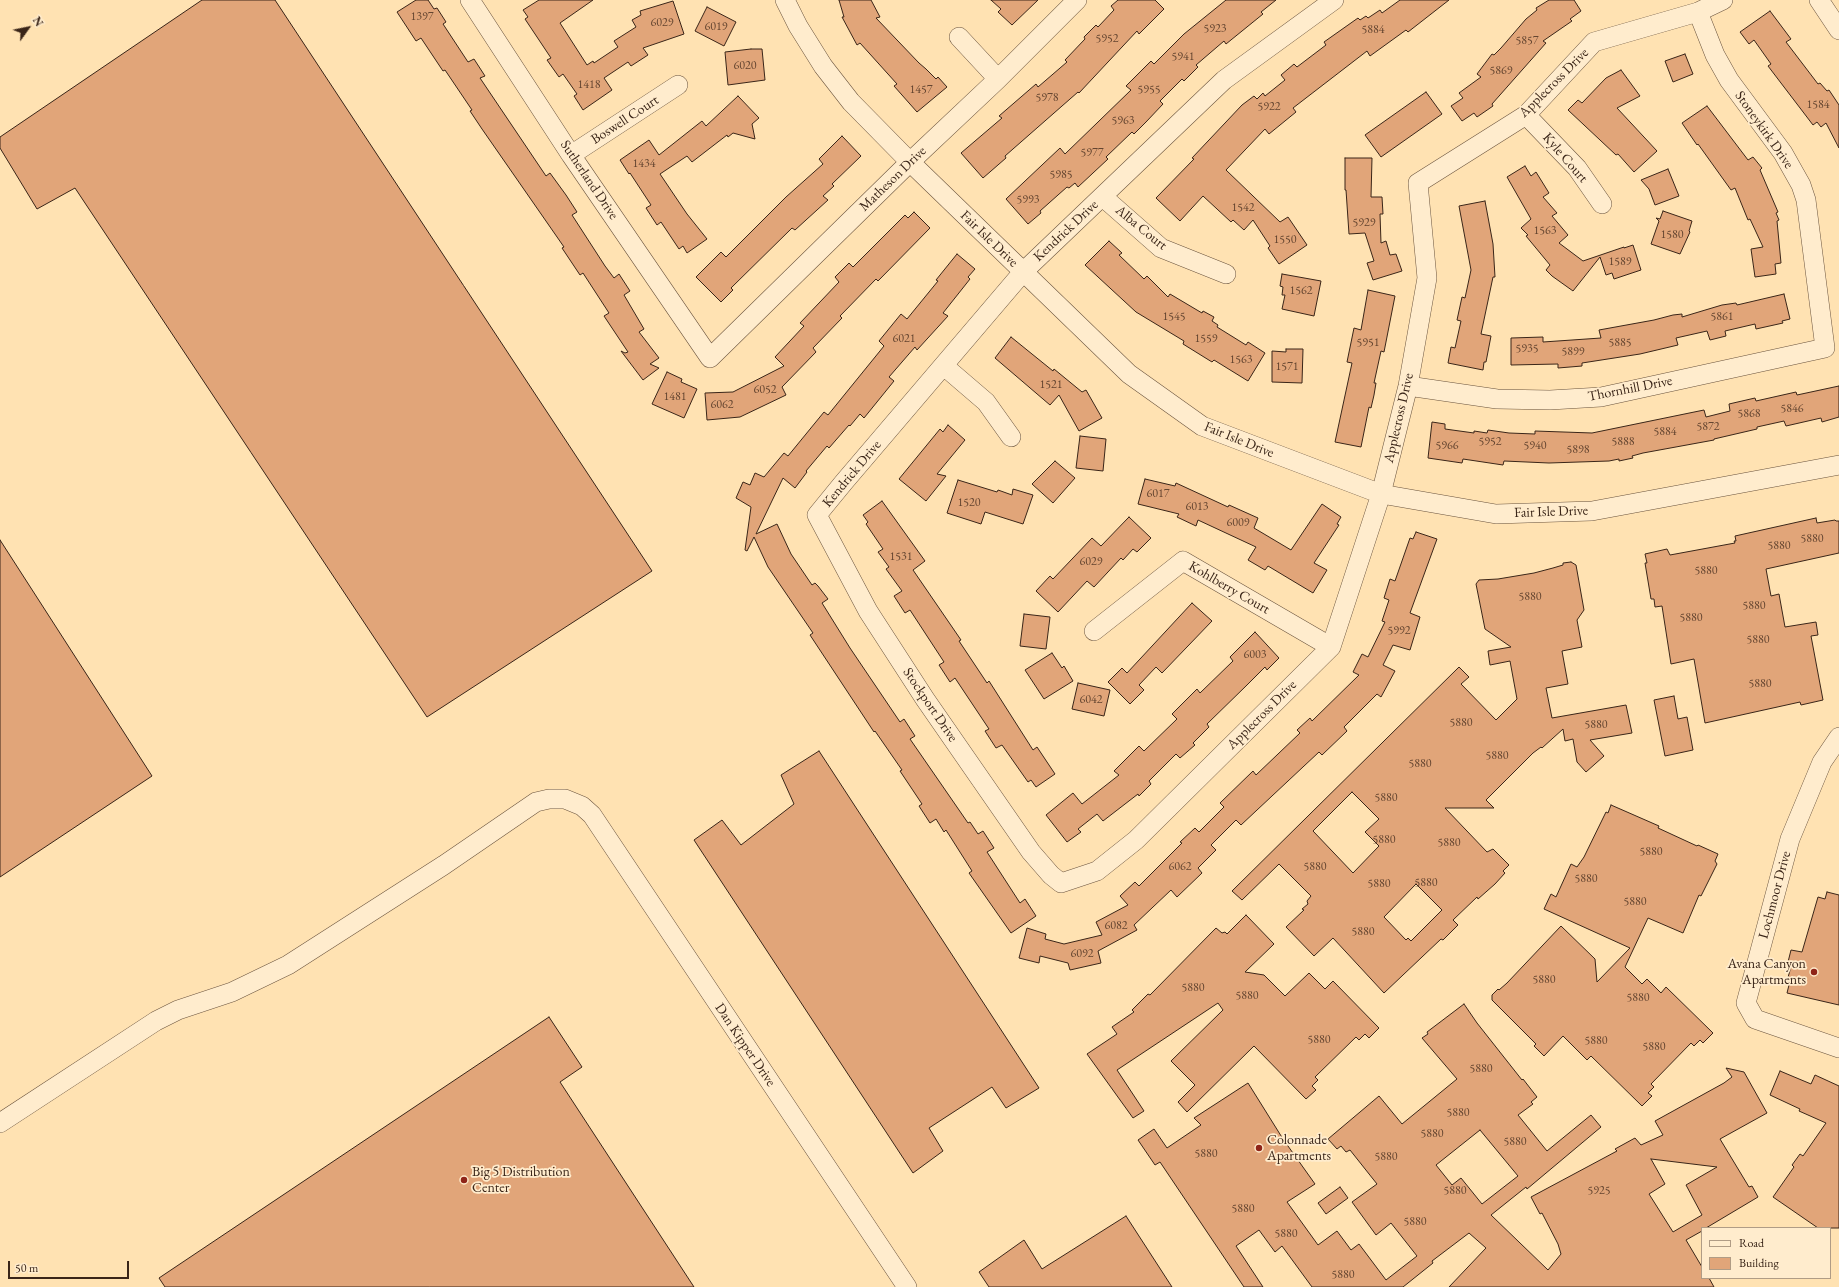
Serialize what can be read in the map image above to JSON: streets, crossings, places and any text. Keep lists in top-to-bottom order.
{
  "streets": {
    "street": [
      "Applecross Drive",
      "Boswell Court",
      "Stoneykirk Drive",
      "Kyle Court",
      "Matheson Drive",
      "Sutherland Drive",
      "Alba Court",
      "Kendrick Drive",
      "Fair Isle Drive",
      "Thornhill Drive",
      "Kohlberry Court",
      "Stockport Drive",
      "Lochmoor Drive",
      "Dan Kipper Drive"
    ]
  },
  "crossings": [
    ["Applecross Drive", "Stoneykirk Drive"],
    ["Applecross Drive", "Kyle Court"],
    ["Applecross Drive", "Fair Isle Drive"],
    ["Applecross Drive", "Thornhill Drive"],
    ["Applecross Drive", "Kohlberry Court"],
    ["Applecross Drive", "Stockport Drive"],
    ["Boswell Court", "Sutherland Drive"],
    ["Stoneykirk Drive", "Thornhill Drive"],
    ["Matheson Drive", "Sutherland Drive"],
    ["Matheson Drive", "Fair Isle Drive"],
    ["Alba Court", "Kendrick Drive"],
    ["Kendrick Drive", "Fair Isle Drive"],
    ["Kendrick Drive", "Stockport Drive"]
  ],
  "places": ["Avana Canyon Apartments", "Colonnade Apartments", "Big 5 Distribution Center"],
  "house_numbers": [
    "1397",
    "6029",
    "6019",
    "5923",
    "5884",
    "5952",
    "5857",
    "5941",
    "6020",
    "5869",
    "1418",
    "1457",
    "5955",
    "5978",
    "1584",
    "5922",
    "5963",
    "5977",
    "1434",
    "5985",
    "5993",
    "1542",
    "5929",
    "1563",
    "1580",
    "1550",
    "1589",
    "1562",
    "1545",
    "5861",
    "6021",
    "1559",
    "5951",
    "5885",
    "5935",
    "5899",
    "1563",
    "1571",
    "1521",
    "6052",
    "1481",
    "6062",
    "5846",
    "5868",
    "5872",
    "5884",
    "5952",
    "5888",
    "5966",
    "5940",
    "5898",
    "6017",
    "1520",
    "6013",
    "6009",
    "5880",
    "5880",
    "1531",
    "6029",
    "5880",
    "5880",
    "5880",
    "5880",
    "5992",
    "5880",
    "6003",
    "5880",
    "6042",
    "5880",
    "5880",
    "5880",
    "5880",
    "5880",
    "5880",
    "5880",
    "5880",
    "6062",
    "5880",
    "5880",
    "5880",
    "5880",
    "5880",
    "6082",
    "5880",
    "6092",
    "5880",
    "5880",
    "5880",
    "5880",
    "5880",
    "5880",
    "5880",
    "5880",
    "5880",
    "5880",
    "5880",
    "5880",
    "5880",
    "5880",
    "5925",
    "5880",
    "5880",
    "5880",
    "5880"
  ],
  "legend": ["Road", "Building"],
  "scale_bar": "50 m",
  "north": "top right"
}
